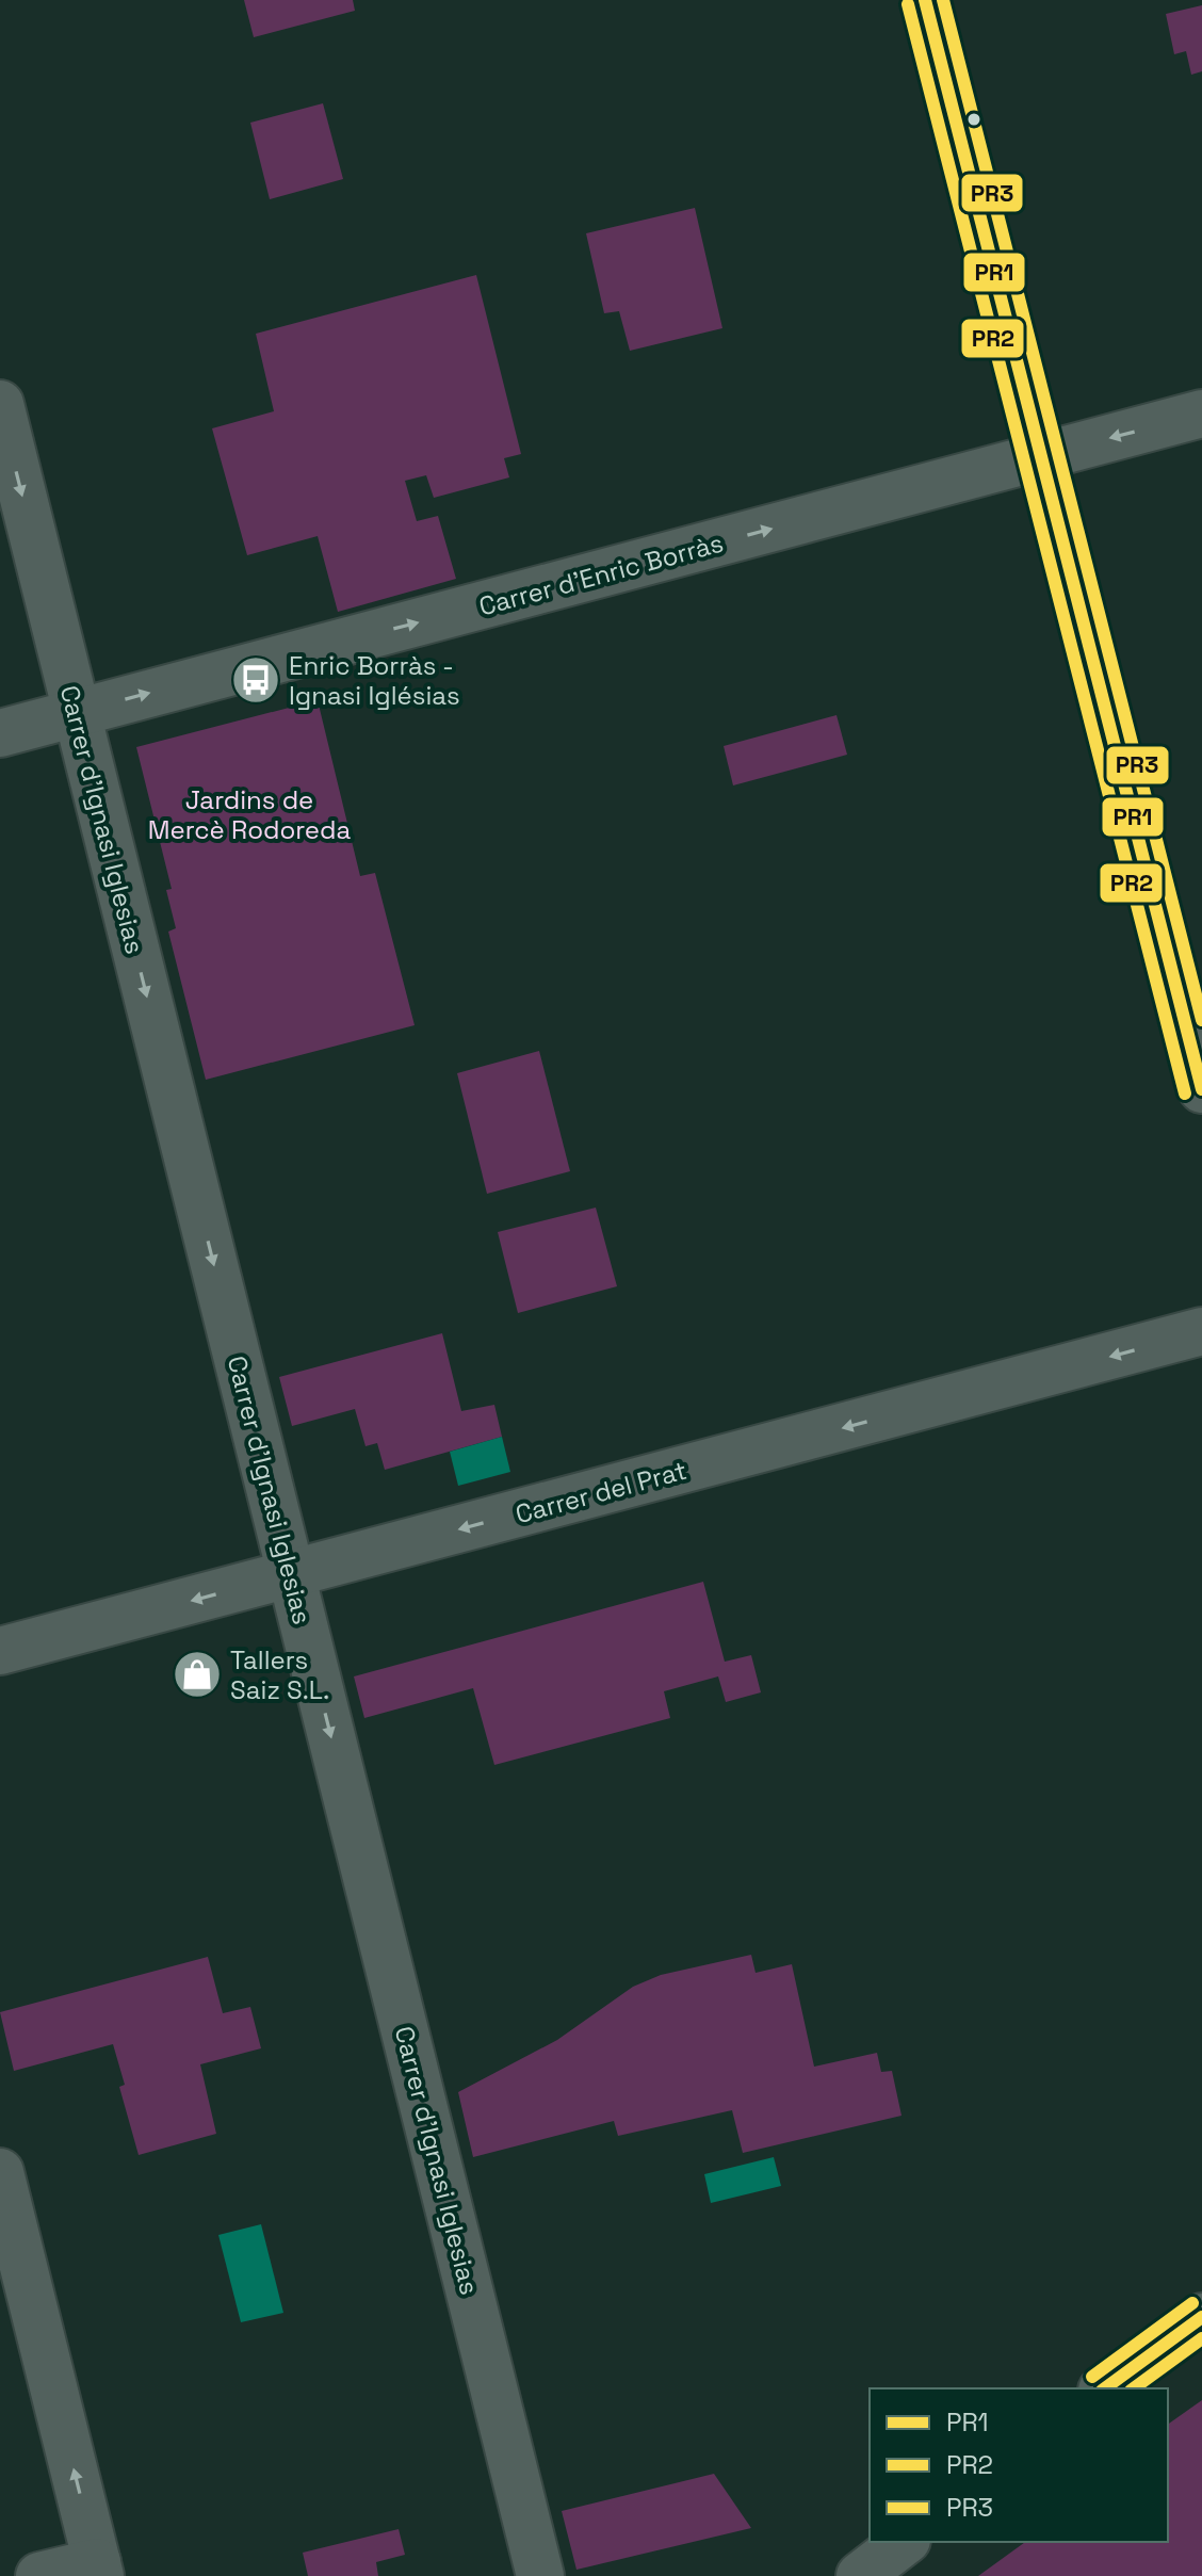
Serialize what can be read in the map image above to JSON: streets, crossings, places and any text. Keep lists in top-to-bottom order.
{
  "streets": {
    "street": ["Carrer d'Enric Borràs", "Carrer d'Ignasi Iglesias", "Carrer del Prat"]
  },
  "crossings": [
    ["Carrer d'Enric Borràs", "Carrer d'Ignasi Iglesias"],
    ["Carrer d'Ignasi Iglesias", "Carrer del Prat"]
  ],
  "one_way": ["Carrer d'Ignasi Iglesias", "Carrer del Prat"],
  "parks": ["Jardins de Mercè Rodoreda"],
  "places": {
    "bus stop": ["Enric Borràs - Ignasi Iglésias"],
    "shop": ["Tallers Saiz S.L."]
  },
  "lines": ["transit line PR1", "transit line PR3", "transit line PR2"],
  "legend": ["PR1", "PR2", "PR3"]
}
